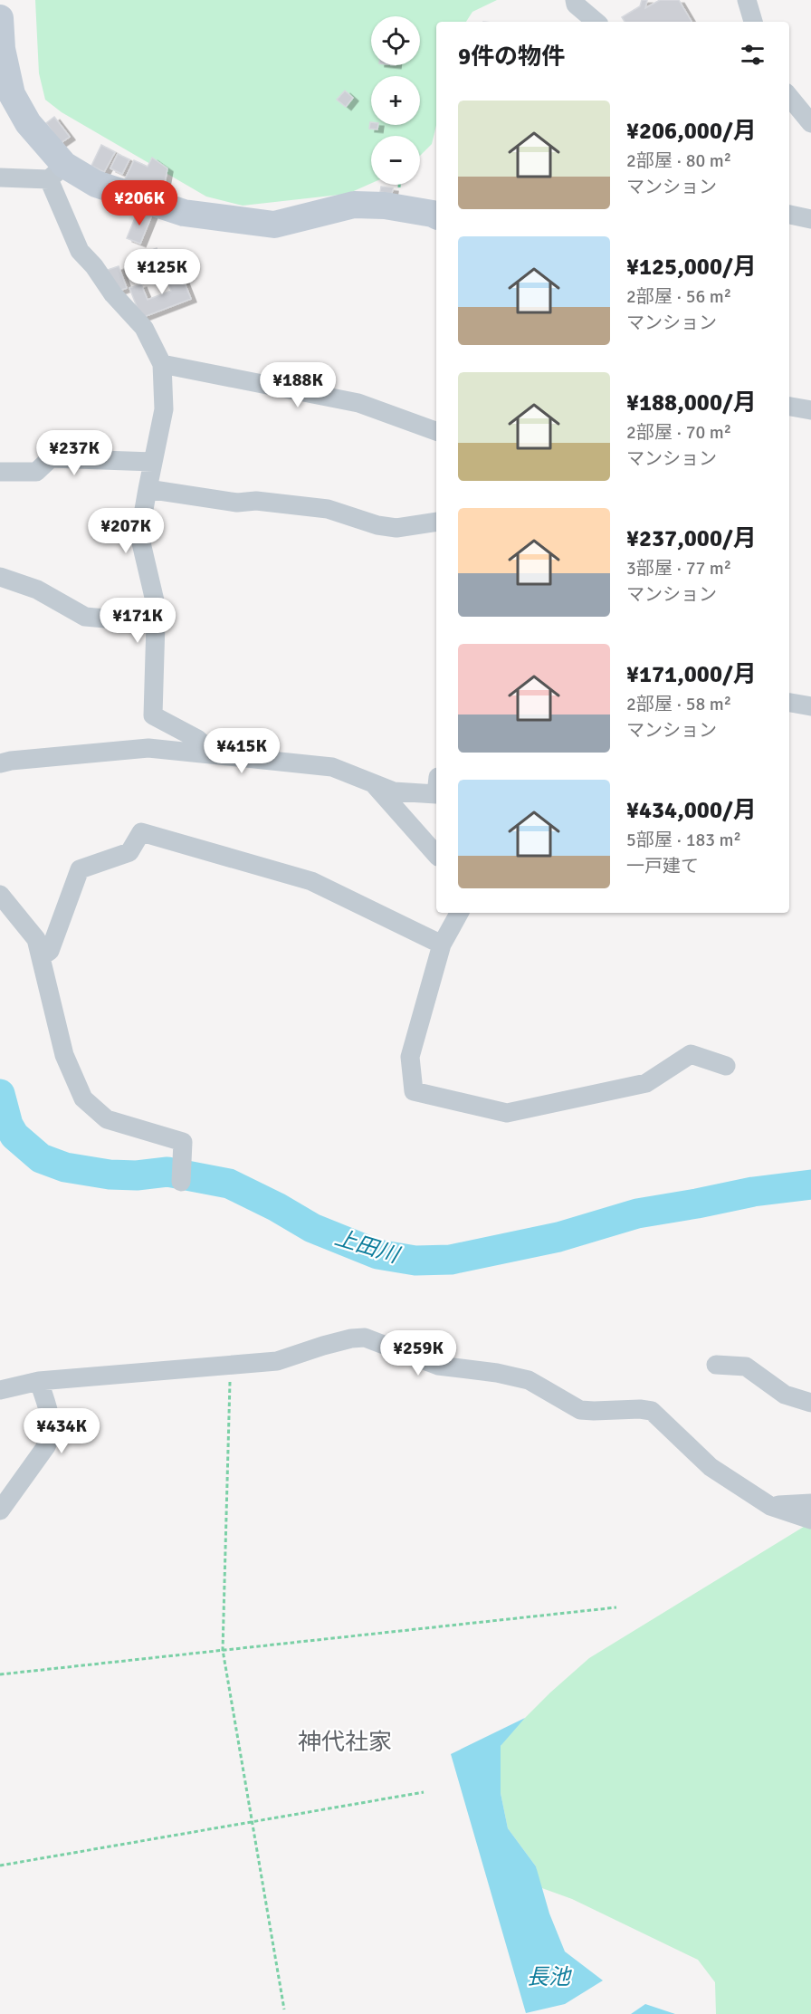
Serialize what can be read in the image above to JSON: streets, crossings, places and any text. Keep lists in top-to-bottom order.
{
  "districts": ["神代社家"],
  "water": ["上田川", "長池"],
  "page": {
    "map_buttons": ["+", "−"],
    "heading": "9件の物件",
    "list": [
      {
        "name": "¥206,000/月",
        "note": "2部屋 · 80 m² · マンション"
      },
      {
        "name": "¥125,000/月",
        "note": "2部屋 · 56 m² · マンション"
      },
      {
        "name": "¥188,000/月",
        "note": "2部屋 · 70 m² · マンション"
      },
      {
        "name": "¥237,000/月",
        "note": "3部屋 · 77 m² · マンション"
      },
      {
        "name": "¥171,000/月",
        "note": "2部屋 · 58 m² · マンション"
      },
      {
        "name": "¥434,000/月",
        "note": "5部屋 · 183 m² · 一戸建て"
      }
    ],
    "price": [
      "¥206K",
      "¥125K",
      "¥188K",
      "¥237K",
      "¥207K",
      "¥171K",
      "¥415K",
      "¥259K",
      "¥434K"
    ]
  }
}
